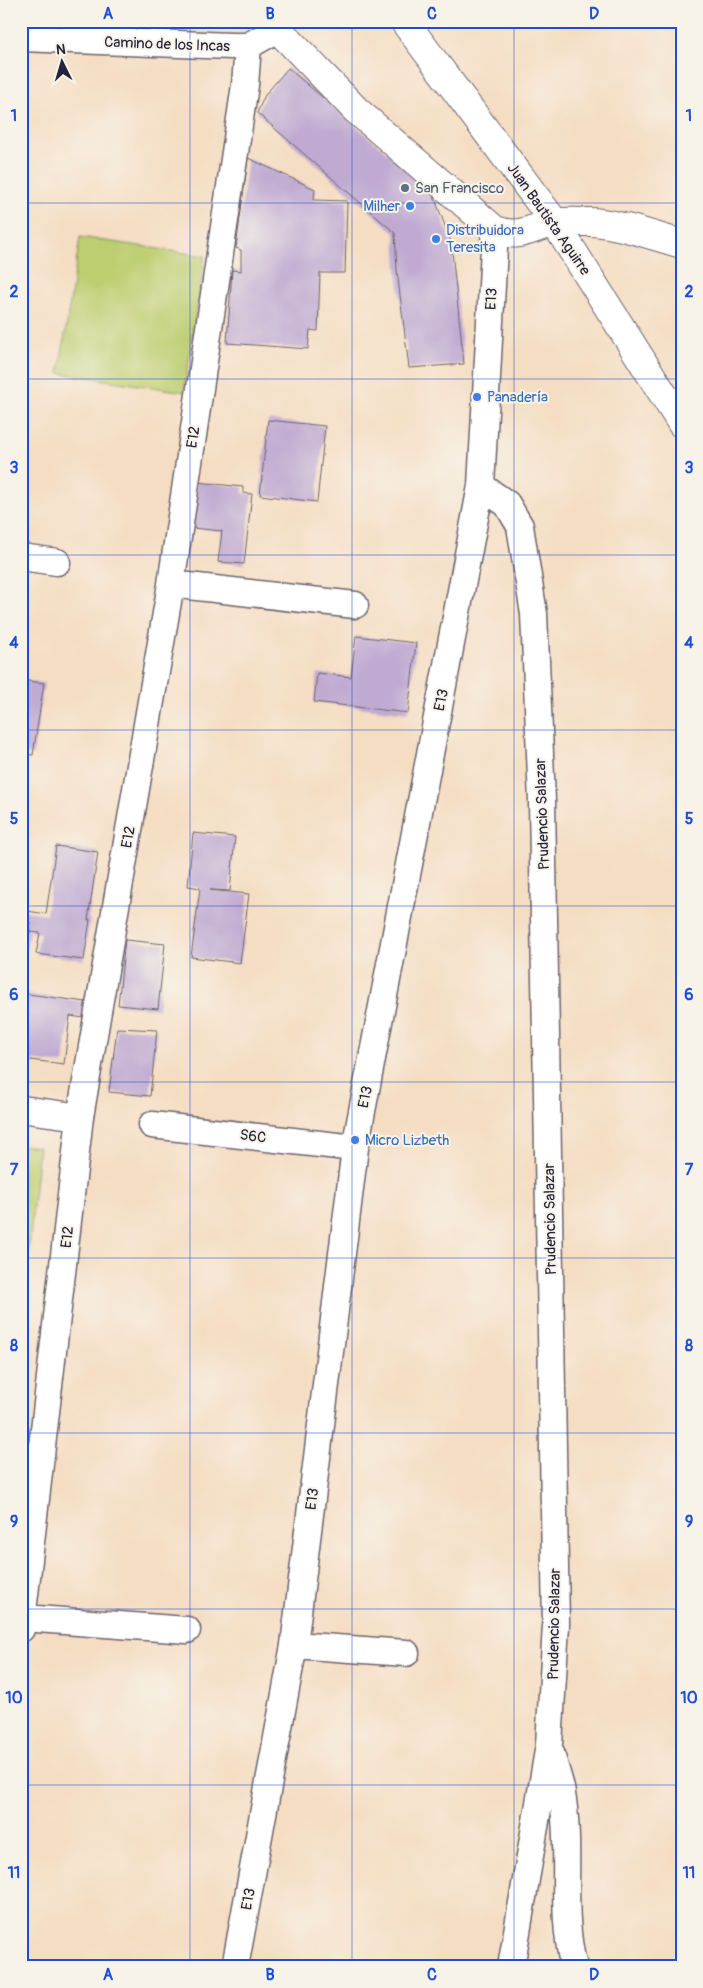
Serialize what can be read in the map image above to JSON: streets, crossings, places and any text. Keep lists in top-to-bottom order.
{
  "streets": {
    "street": [
      "Camino de los Incas",
      "Juan Bautista Aguirre",
      "E13",
      "E12",
      "Prudencio Salazar",
      "S6C"
    ]
  },
  "crossings": [
    ["Camino de los Incas", "E12"],
    ["E13", "Prudencio Salazar"],
    ["E13", "S6C"]
  ],
  "places": [
    "San Francisco",
    "Milher",
    "Distribuidora Teresita",
    "Panadería",
    "Micro Lizbeth"
  ],
  "north": "top",
  "grid": {
    "columns": [
      "A",
      "B",
      "C",
      "D"
    ],
    "rows": [
      "1",
      "2",
      "3",
      "4",
      "5",
      "6",
      "7",
      "8",
      "9",
      "10",
      "11"
    ]
  }
}
